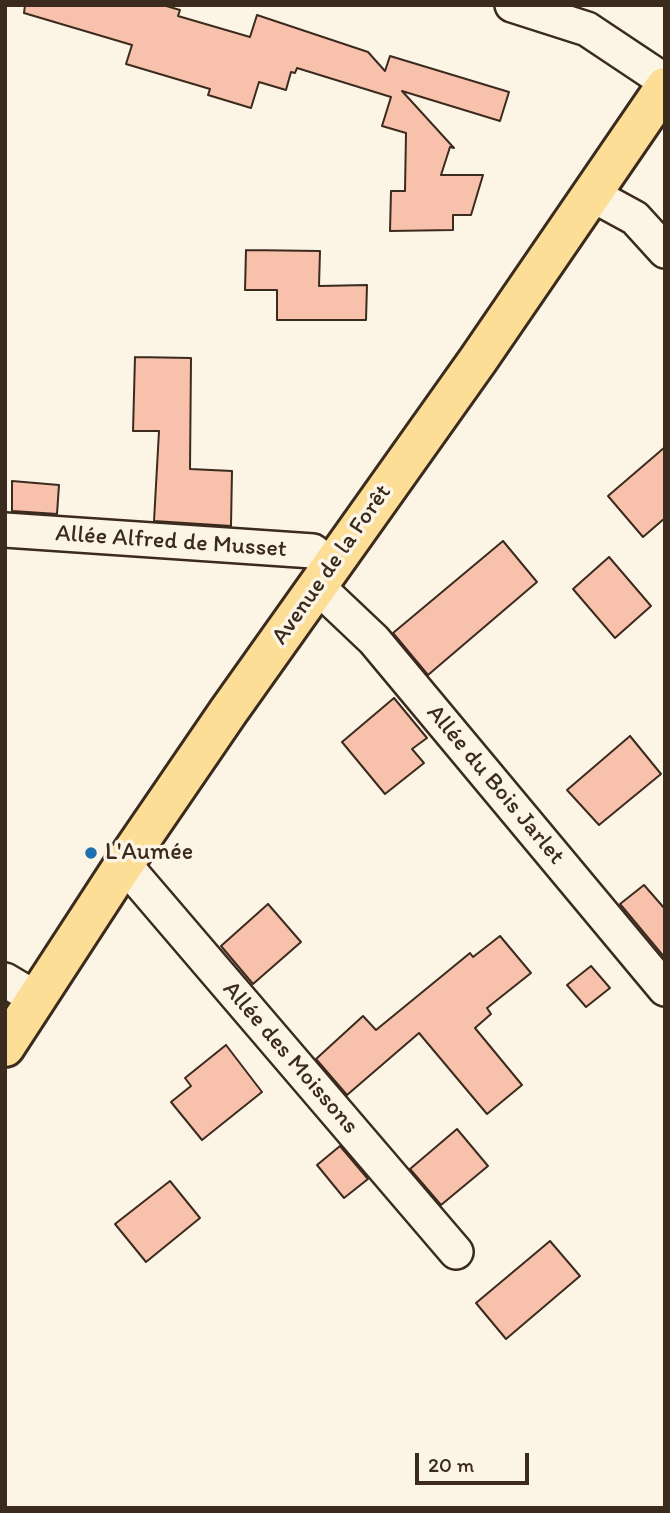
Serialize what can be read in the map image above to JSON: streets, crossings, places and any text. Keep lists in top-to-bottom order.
{
  "streets": {
    "main road": ["Avenue de la Forêt"],
    "street": ["Allée Alfred de Musset", "Allée du Bois Jarlet", "Allée des Moissons"]
  },
  "crossings": [
    ["Allée Alfred de Musset", "Avenue de la Forêt"],
    ["Allée Alfred de Musset", "Allée du Bois Jarlet"],
    ["Avenue de la Forêt", "Allée du Bois Jarlet"],
    ["Avenue de la Forêt", "Allée des Moissons"]
  ],
  "places": ["L'Aumée"],
  "scale_bar": "20 m"
}
